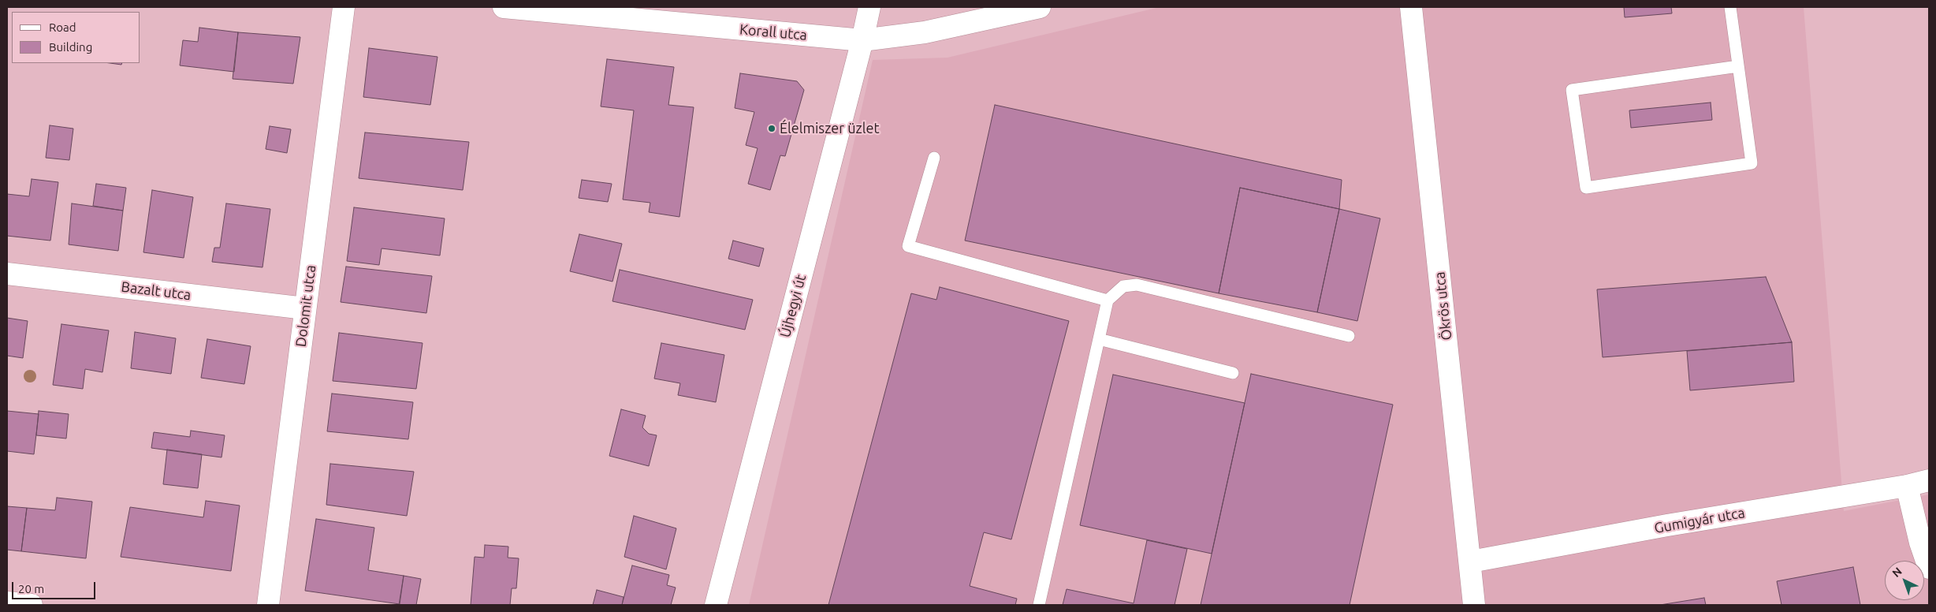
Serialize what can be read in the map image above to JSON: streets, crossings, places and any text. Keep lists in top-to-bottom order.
{
  "streets": {
    "street": [
      "Korall utca",
      "Bazalt utca",
      "Dolomit utca",
      "Újhegyi út",
      "Ökrös utca",
      "Gumigyár utca"
    ]
  },
  "crossings": [
    ["Korall utca", "Újhegyi út"],
    ["Bazalt utca", "Dolomit utca"],
    ["Ökrös utca", "Gumigyár utca"]
  ],
  "places": ["Élelmiszer üzlet"],
  "legend": ["Road", "Building"],
  "scale_bar": "20 m",
  "north": "top left"
}
